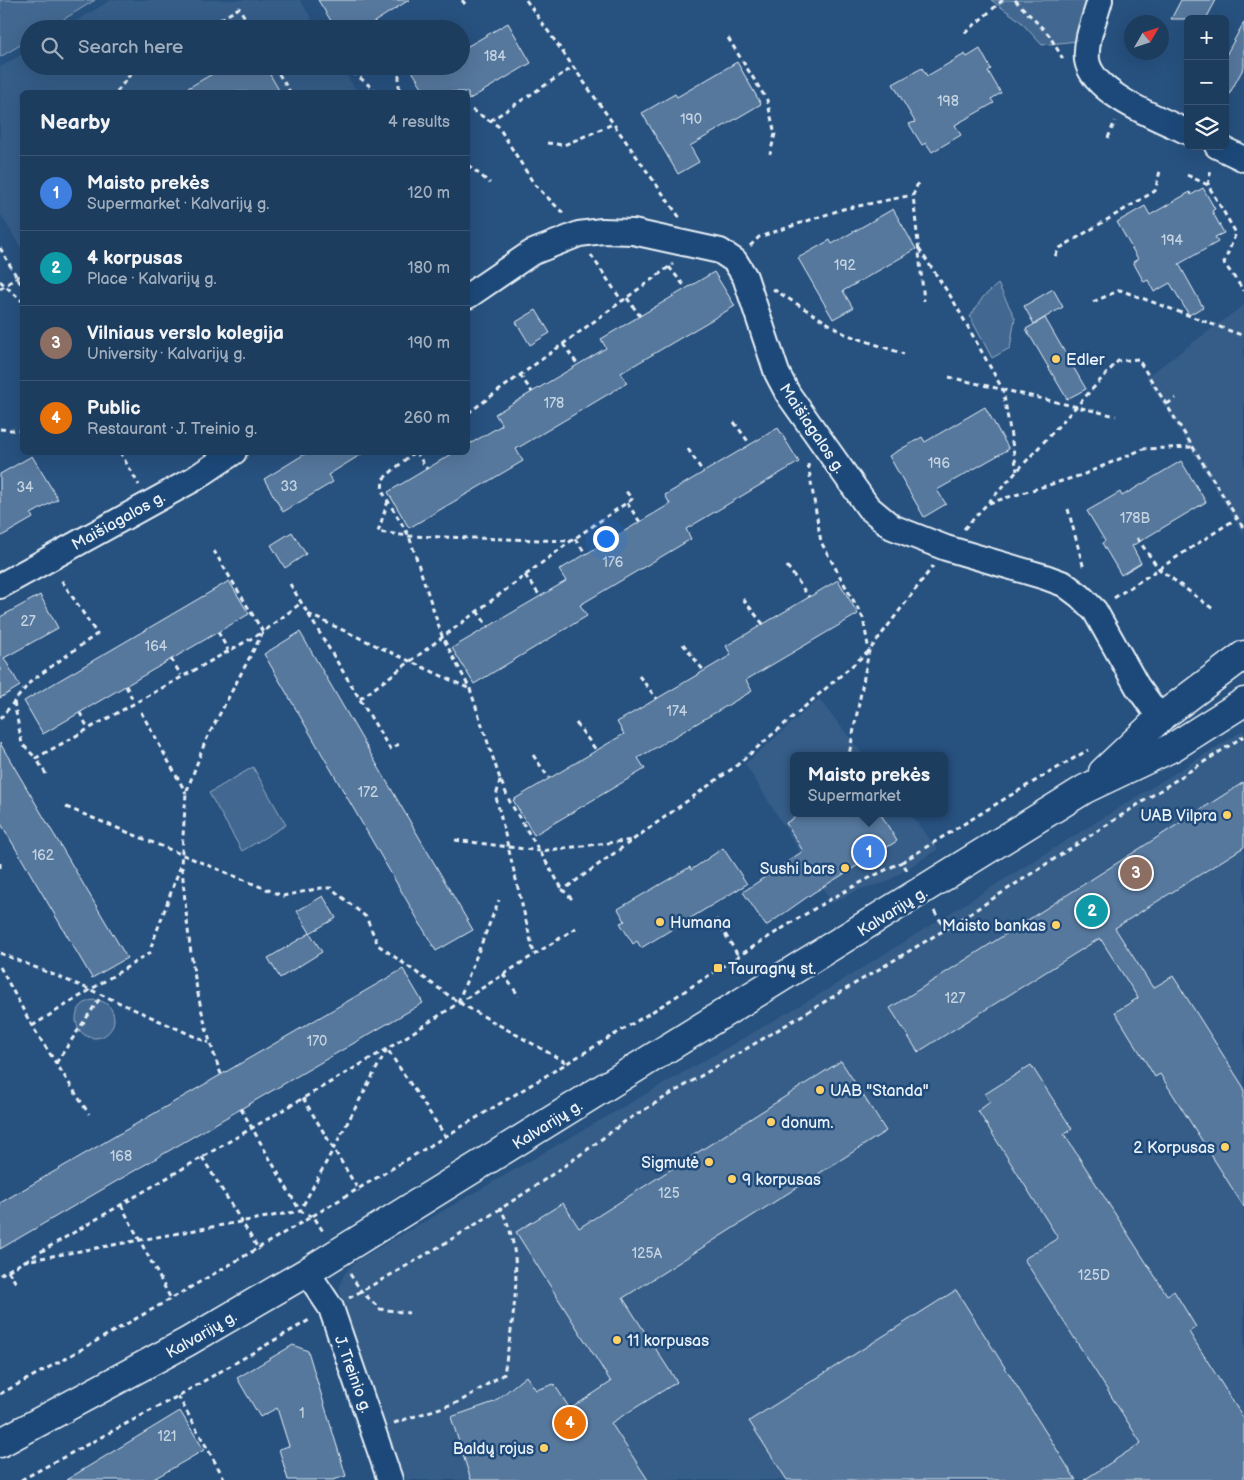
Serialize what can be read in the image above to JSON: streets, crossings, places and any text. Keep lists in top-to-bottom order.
{
  "streets": {
    "main road": ["Kalvarijų g."],
    "street": ["Maišiagalos g.", "J. Treinio g."]
  },
  "crossings": [
    ["Maišiagalos g.", "Kalvarijų g."],
    ["Kalvarijų g.", "J. Treinio g."]
  ],
  "places": {
    "other": [
      "Edler",
      "UAB Vilpra",
      "Sushi bars",
      "Humana",
      "Maisto bankas",
      "UAB \"Standa\"",
      "donum.",
      "2 Korpusas",
      "Sigmutė",
      "9 korpusas",
      "11 korpusas",
      "Baldų rojus"
    ],
    "transit": ["Tauragnų st."]
  },
  "house_numbers": [
    "184",
    "198",
    "190",
    "194",
    "192",
    "178",
    "196",
    "33",
    "34",
    "178B",
    "176",
    "27",
    "164",
    "174",
    "172",
    "162",
    "127",
    "170",
    "168",
    "125",
    "125A",
    "125D",
    "1",
    "121"
  ],
  "north": "top right",
  "page": {
    "map_buttons": ["+", "−"],
    "search": "Search here",
    "heading": ["Nearby", "4 results"],
    "list": [
      {
        "mark": "1",
        "name": "Maisto prekės",
        "note": "Supermarket · Kalvarijų g.",
        "value": "120 m"
      },
      {
        "mark": "2",
        "name": "4 korpusas",
        "note": "Place · Kalvarijų g.",
        "value": "180 m"
      },
      {
        "mark": "3",
        "name": "Vilniaus verslo kolegija",
        "note": "University · Kalvarijų g.",
        "value": "190 m"
      },
      {
        "mark": "4",
        "name": "Public",
        "note": "Restaurant · J. Treinio g.",
        "value": "260 m"
      }
    ],
    "popup": ["Maisto prekės", "Supermarket"],
    "pins": [
      "1",
      "3",
      "2",
      "4"
    ]
  }
}
